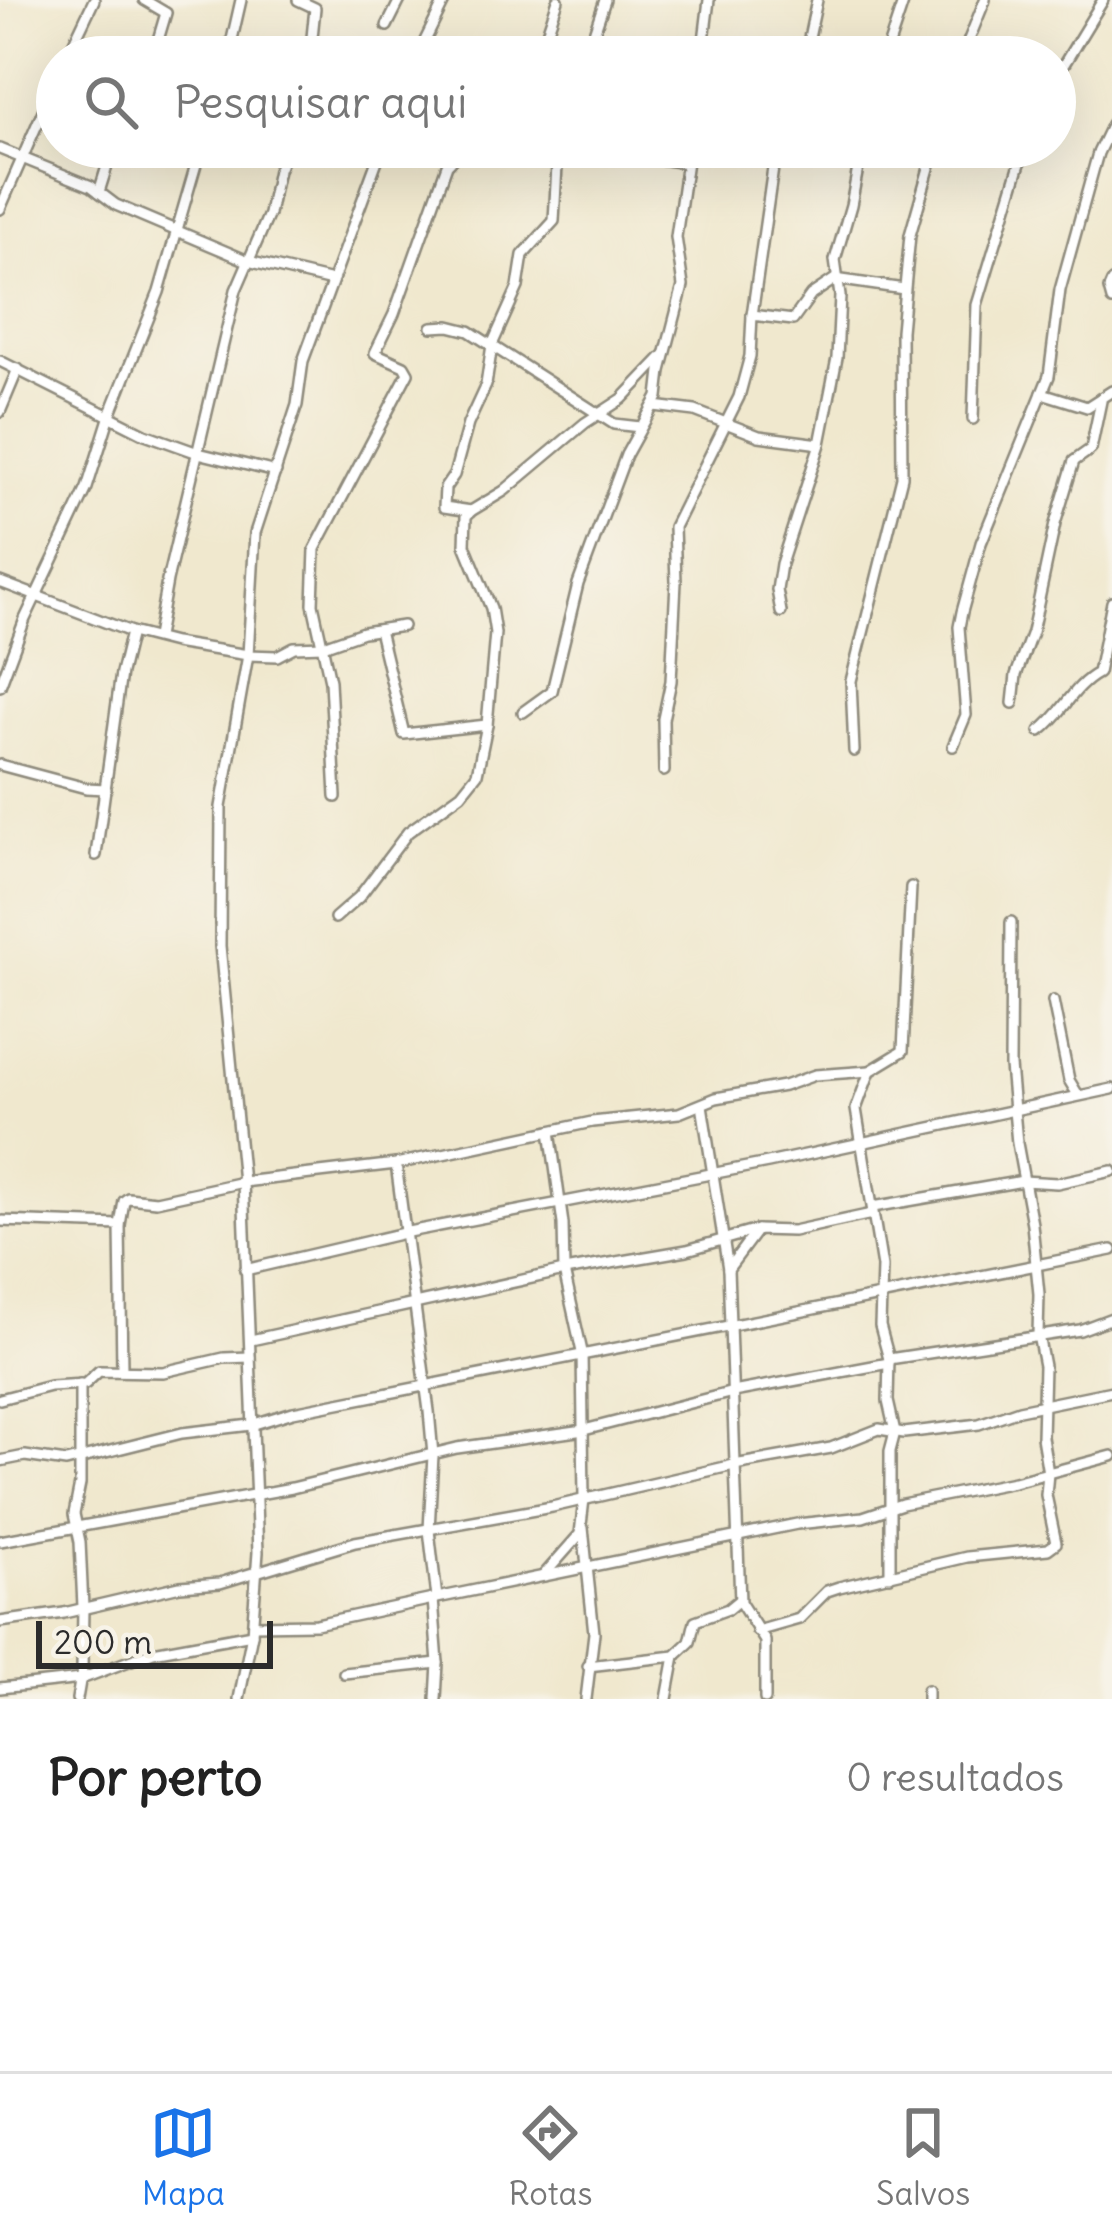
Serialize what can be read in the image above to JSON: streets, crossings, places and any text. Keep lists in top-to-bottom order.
{
  "scale_bar": "200 m",
  "page": {
    "search": "Pesquisar aqui",
    "scale": "200 m",
    "heading": ["Por perto", "0 resultados"],
    "nav": ["Mapa", "Rotas", "Salvos"]
  }
}
